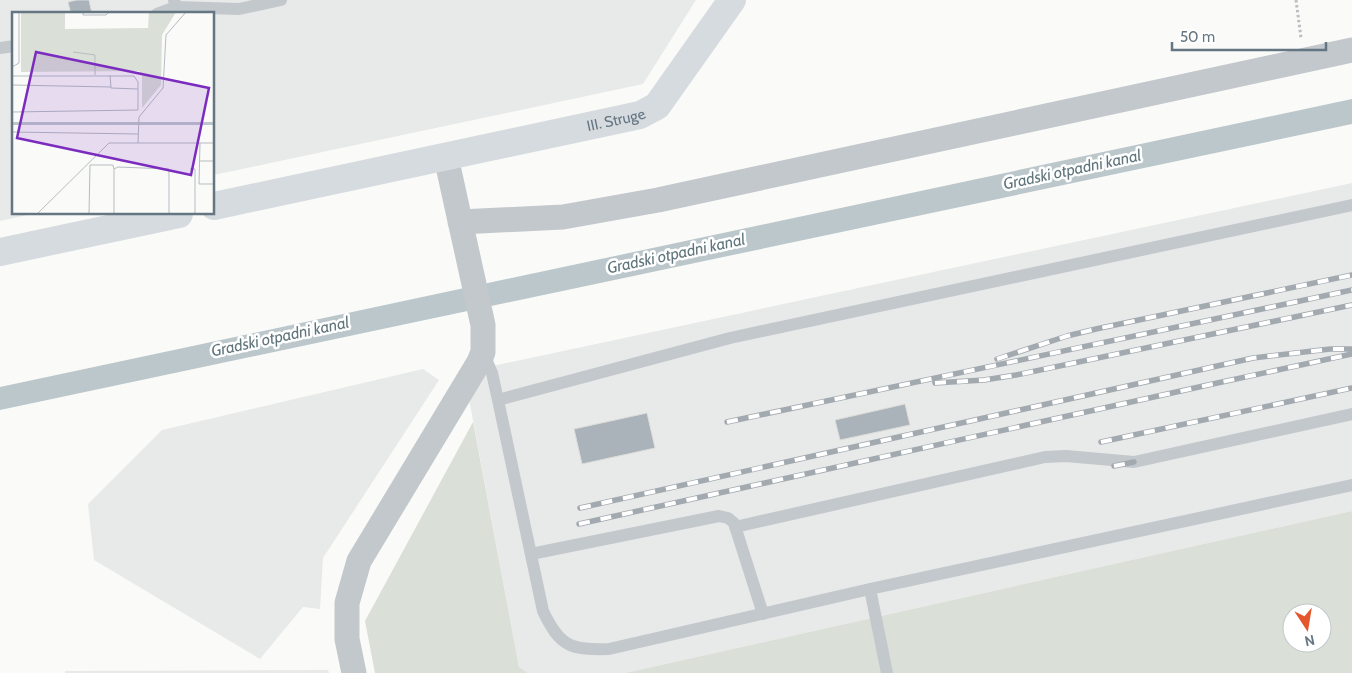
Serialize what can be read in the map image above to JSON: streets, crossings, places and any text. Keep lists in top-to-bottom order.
{
  "streets": {
    "street": ["III. Struge"]
  },
  "water": ["Gradski otpadni kanal"],
  "scale_bar": "50 m",
  "north": "bottom"
}
